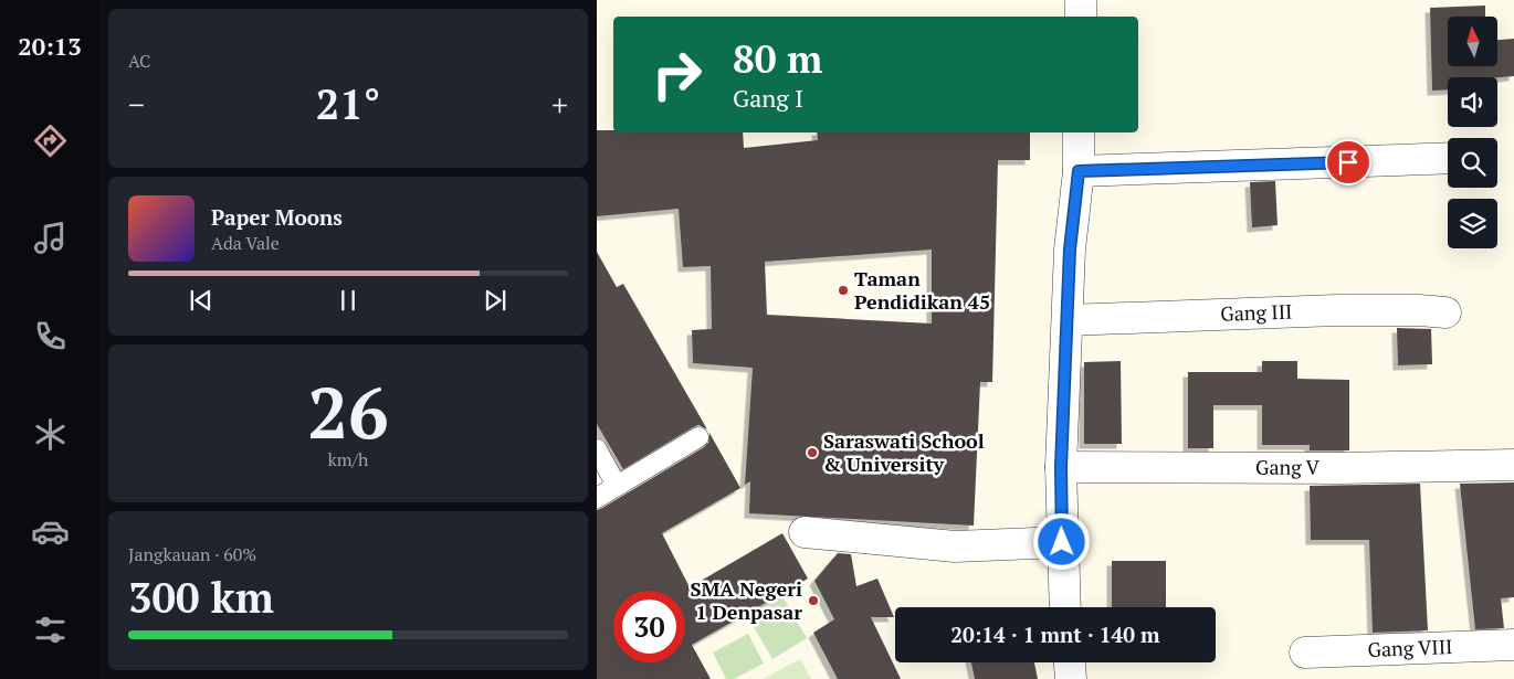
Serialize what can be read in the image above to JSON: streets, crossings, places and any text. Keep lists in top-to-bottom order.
{
  "streets": {
    "street": ["Gang III", "Gang V", "Gang VIII"]
  },
  "places": ["Taman Pendidikan 45", "Saraswati School & University", "SMA Negeri 1 Denpasar"],
  "north": "top",
  "page": {
    "tabs": "20:13",
    "tile": [
      "AC",
      ["26", "km/h"],
      ["Jangkauan · 60%", "300 km"]
    ],
    "turn": ["80 m", "Gang I"],
    "heat": ["−", "21°", "+"],
    "song": ["Paper Moons", "Ada Vale"],
    "limit": "30",
    "trip": "20:14 · 1 mnt · 140 m"
  }
}
